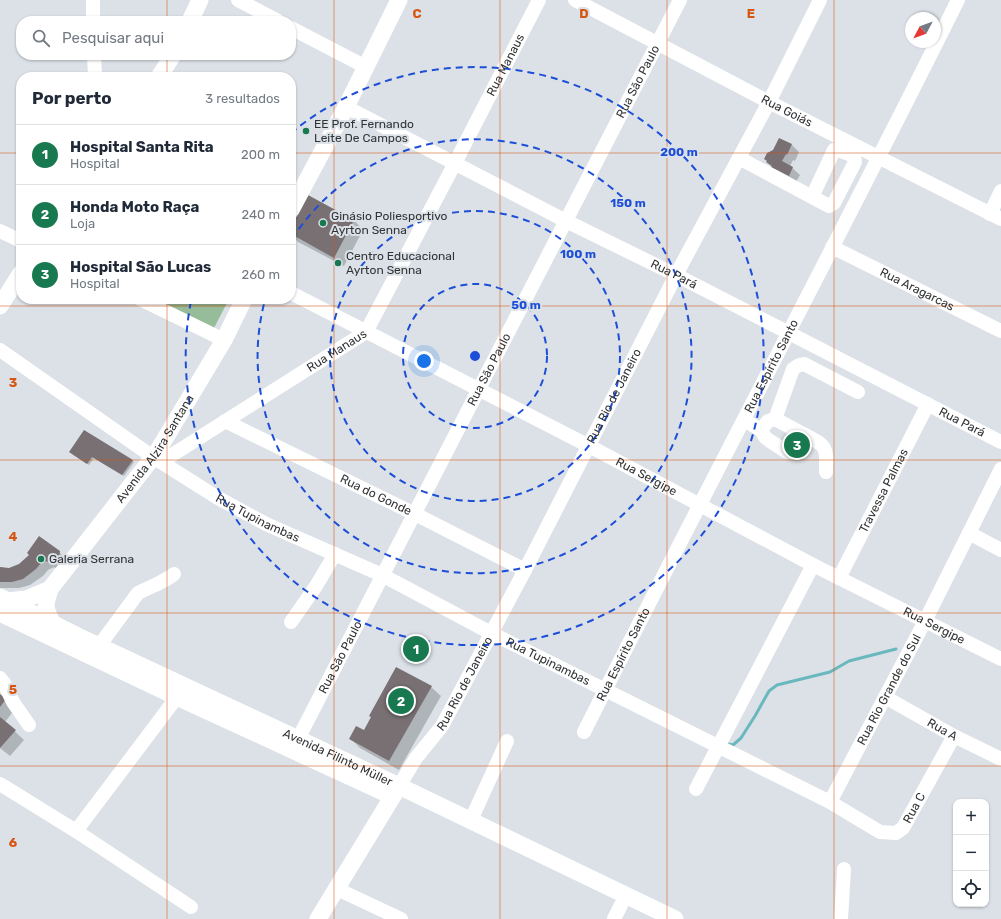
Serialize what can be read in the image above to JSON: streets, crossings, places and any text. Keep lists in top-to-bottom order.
{
  "streets": {
    "main road": ["Avenida Alzira Santana", "Avenida Filinto Müller"],
    "street": [
      "Rua Manaus",
      "Rua São Paulo",
      "Rua Goiás",
      "Rua Pará",
      "Rua Aragarcas",
      "Rua Espírito Santo",
      "Rua Rio de Janeiro",
      "Rua Sergipe",
      "Travessa Palmas",
      "Rua do Gonde",
      "Rua Tupinambas",
      "Rua Rio Grande do Sul",
      "Rua A",
      "Rua C"
    ]
  },
  "crossings": [
    ["Rua Manaus", "Rua Pará"],
    ["Rua Manaus", "Avenida Alzira Santana"],
    ["Rua Manaus", "Rua Sergipe"],
    ["Rua Manaus", "Rua do Gonde"],
    ["Rua Manaus", "Rua Tupinambas"],
    ["Rua São Paulo", "Rua Goiás"],
    ["Rua São Paulo", "Rua Pará"],
    ["Rua São Paulo", "Rua Sergipe"],
    ["Rua São Paulo", "Rua do Gonde"],
    ["Rua São Paulo", "Rua Tupinambas"],
    ["Rua São Paulo", "Avenida Filinto Müller"],
    ["Rua Goiás", "Rua Espírito Santo"],
    ["Rua Goiás", "Rua Rio de Janeiro"],
    ["Rua Pará", "Rua Espírito Santo"],
    ["Rua Pará", "Rua Rio de Janeiro"],
    ["Rua Pará", "Travessa Palmas"],
    ["Rua Aragarcas", "Rua Espírito Santo"],
    ["Rua Espírito Santo", "Rua Sergipe"],
    ["Rua Espírito Santo", "Rua Tupinambas"],
    ["Rua Rio de Janeiro", "Rua Sergipe"],
    ["Rua Rio de Janeiro", "Rua do Gonde"],
    ["Rua Rio de Janeiro", "Rua Tupinambas"],
    ["Rua Rio de Janeiro", "Avenida Filinto Müller"],
    ["Avenida Alzira Santana", "Rua Tupinambas"],
    ["Avenida Alzira Santana", "Avenida Filinto Müller"],
    ["Rua Sergipe", "Travessa Palmas"],
    ["Rua Sergipe", "Rua Rio Grande do Sul"],
    ["Rua Tupinambas", "Rua Rio Grande do Sul"],
    ["Rua Tupinambas", "Rua C"],
    ["Rua Rio Grande do Sul", "Rua A"],
    ["Rua Rio Grande do Sul", "Rua C"],
    ["Rua A", "Rua C"]
  ],
  "places": [
    "EE Prof. Fernando Leite De Campos",
    "Ginásio Poliesportivo Ayrton Senna",
    "Centro Educacional Ayrton Senna",
    "Galeria Serrana"
  ],
  "north": "bottom left",
  "page": {
    "search": "Pesquisar aqui",
    "heading": ["Por perto", "3 resultados"],
    "list": [
      {
        "mark": "1",
        "name": "Hospital Santa Rita",
        "note": "Hospital",
        "value": "200 m"
      },
      {
        "mark": "2",
        "name": "Honda Moto Raça",
        "note": "Loja",
        "value": "240 m"
      },
      {
        "mark": "3",
        "name": "Hospital São Lucas",
        "note": "Hospital",
        "value": "260 m"
      }
    ],
    "pins": ["3", "1", "2"],
    "map_buttons": ["+", "−"]
  },
  "grid": {
    "columns": ["C", "D", "E"],
    "rows": [
      "3",
      "4",
      "5",
      "6"
    ]
  },
  "rings": [
    "200 m",
    "150 m",
    "100 m",
    "50 m"
  ]
}
